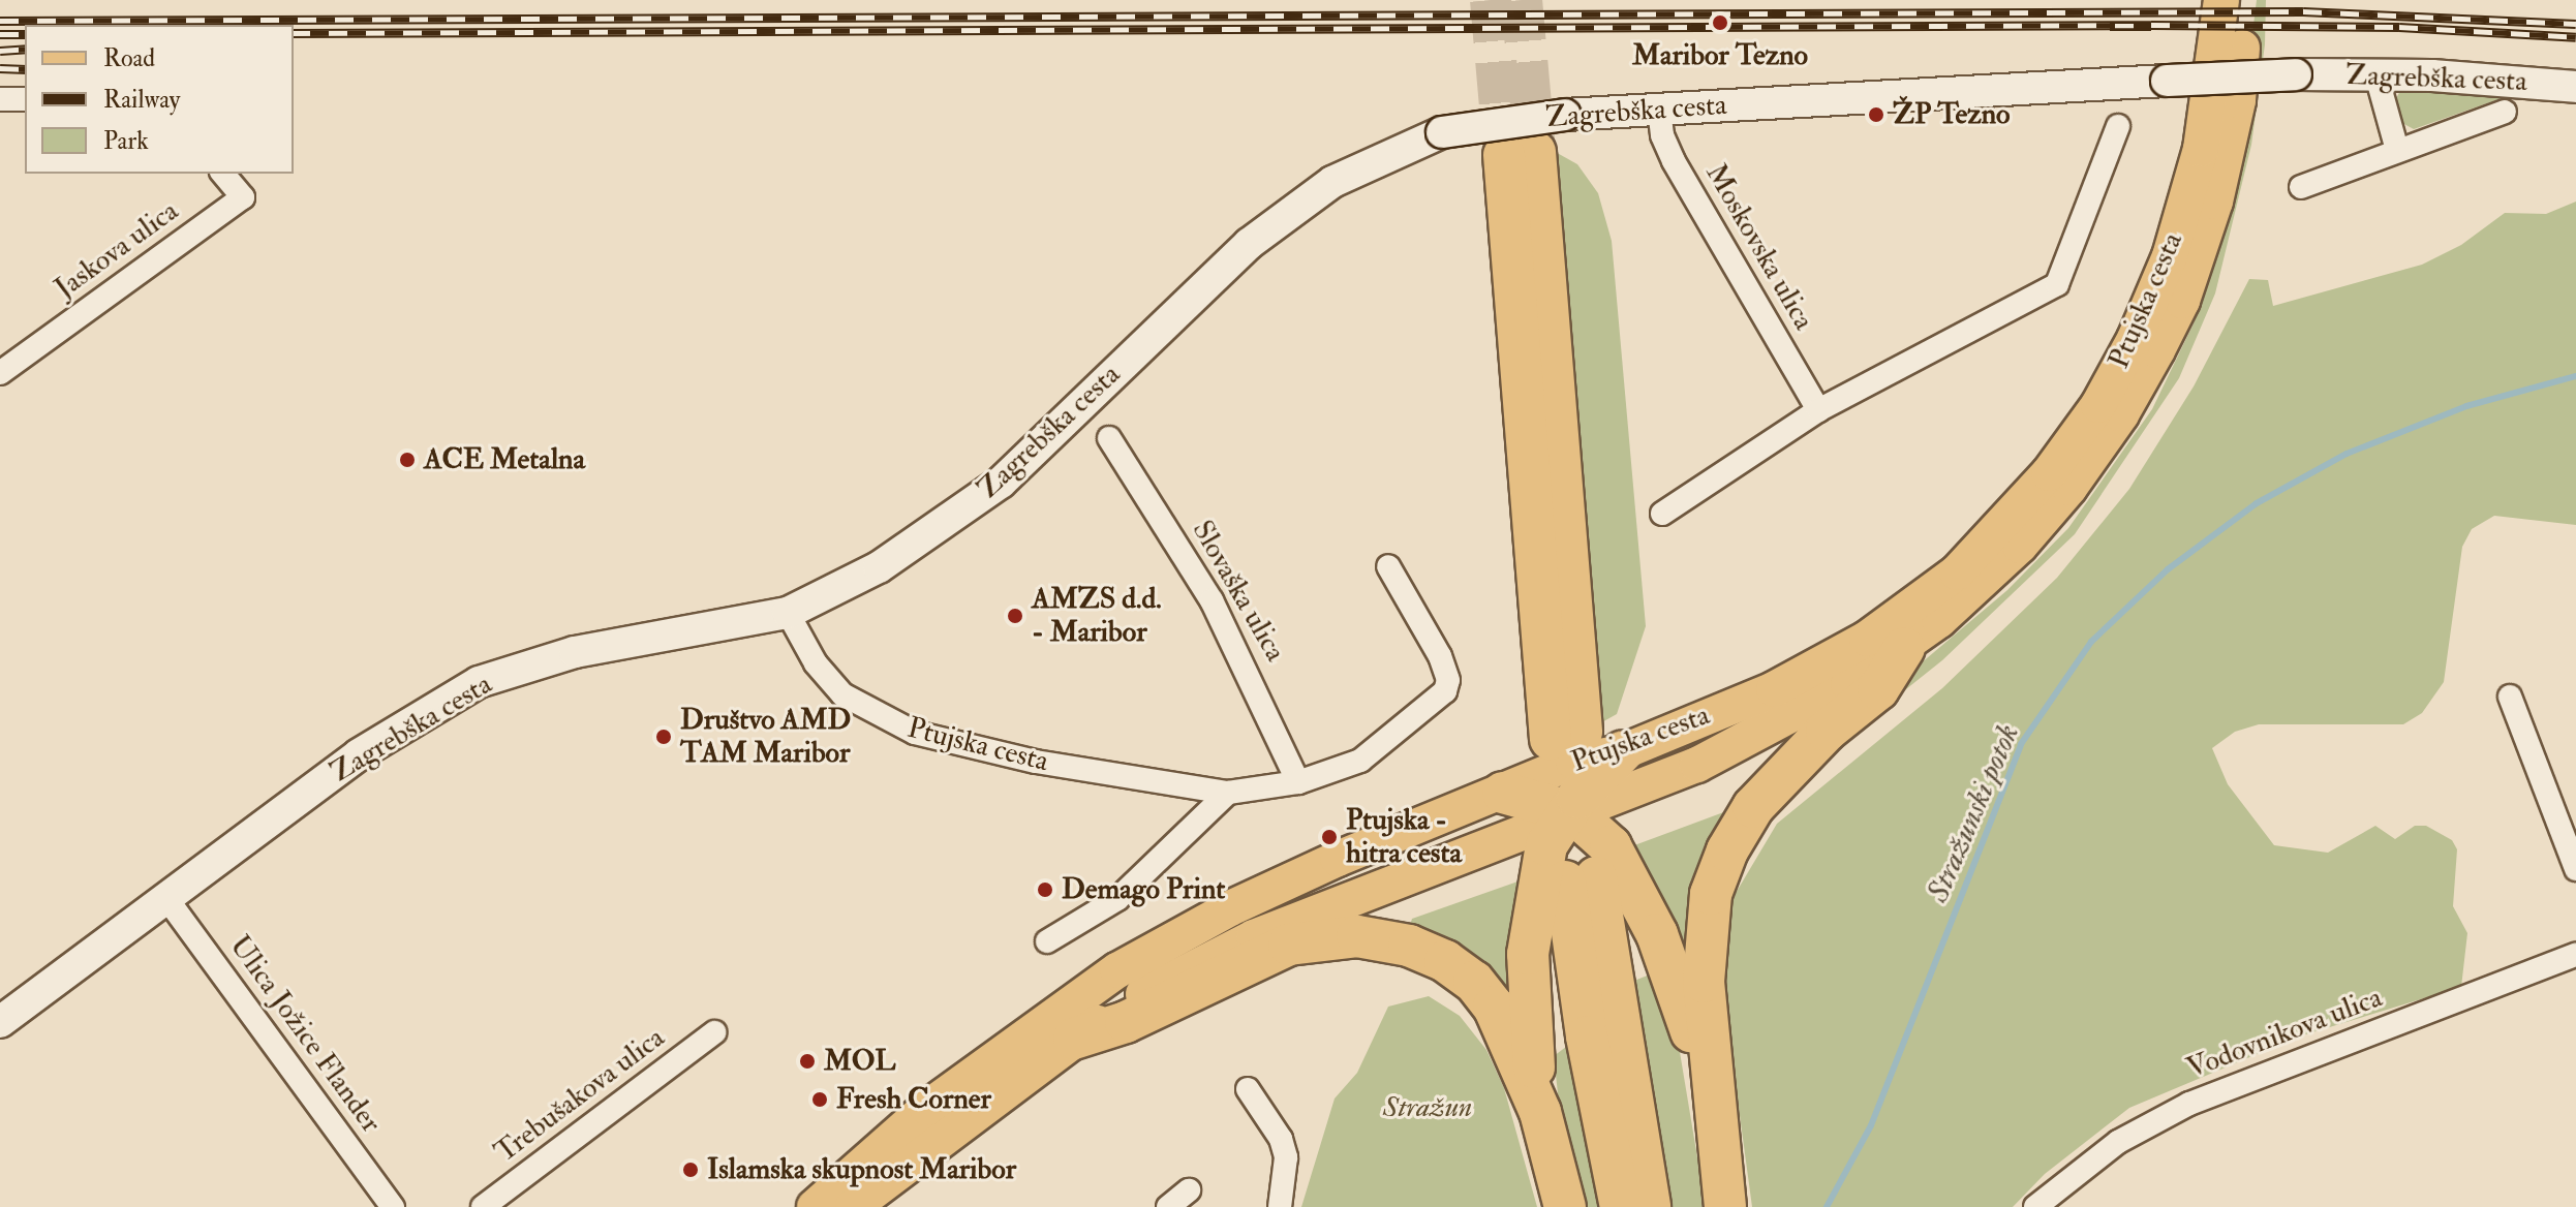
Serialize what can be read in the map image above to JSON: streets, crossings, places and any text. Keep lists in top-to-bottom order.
{
  "streets": {
    "main road": ["Ptujska cesta"],
    "street": [
      "Zagrebška cesta",
      "Moskovska ulica",
      "Jaskova ulica",
      "Slovaška ulica",
      "Vodovnikova ulica",
      "Ulica Jožice Flander",
      "Trebušakova ulica"
    ]
  },
  "crossings": [
    ["Zagrebška cesta", "Moskovska ulica"],
    ["Zagrebška cesta", "Ptujska cesta"],
    ["Zagrebška cesta", "Ulica Jožice Flander"],
    ["Ptujska cesta", "Slovaška ulica"]
  ],
  "water": ["Stražunski potok"],
  "parks": ["Stražun"],
  "places": [
    "Maribor Tezno",
    "ŽP Tezno",
    "ACE Metalna",
    "AMZS d.d. - Maribor",
    "Društvo AMD TAM Maribor",
    "Ptujska - hitra cesta",
    "Demago Print",
    "MOL",
    "Fresh Corner",
    "Islamska skupnost Maribor"
  ],
  "legend": ["Road", "Railway", "Park"]
}
